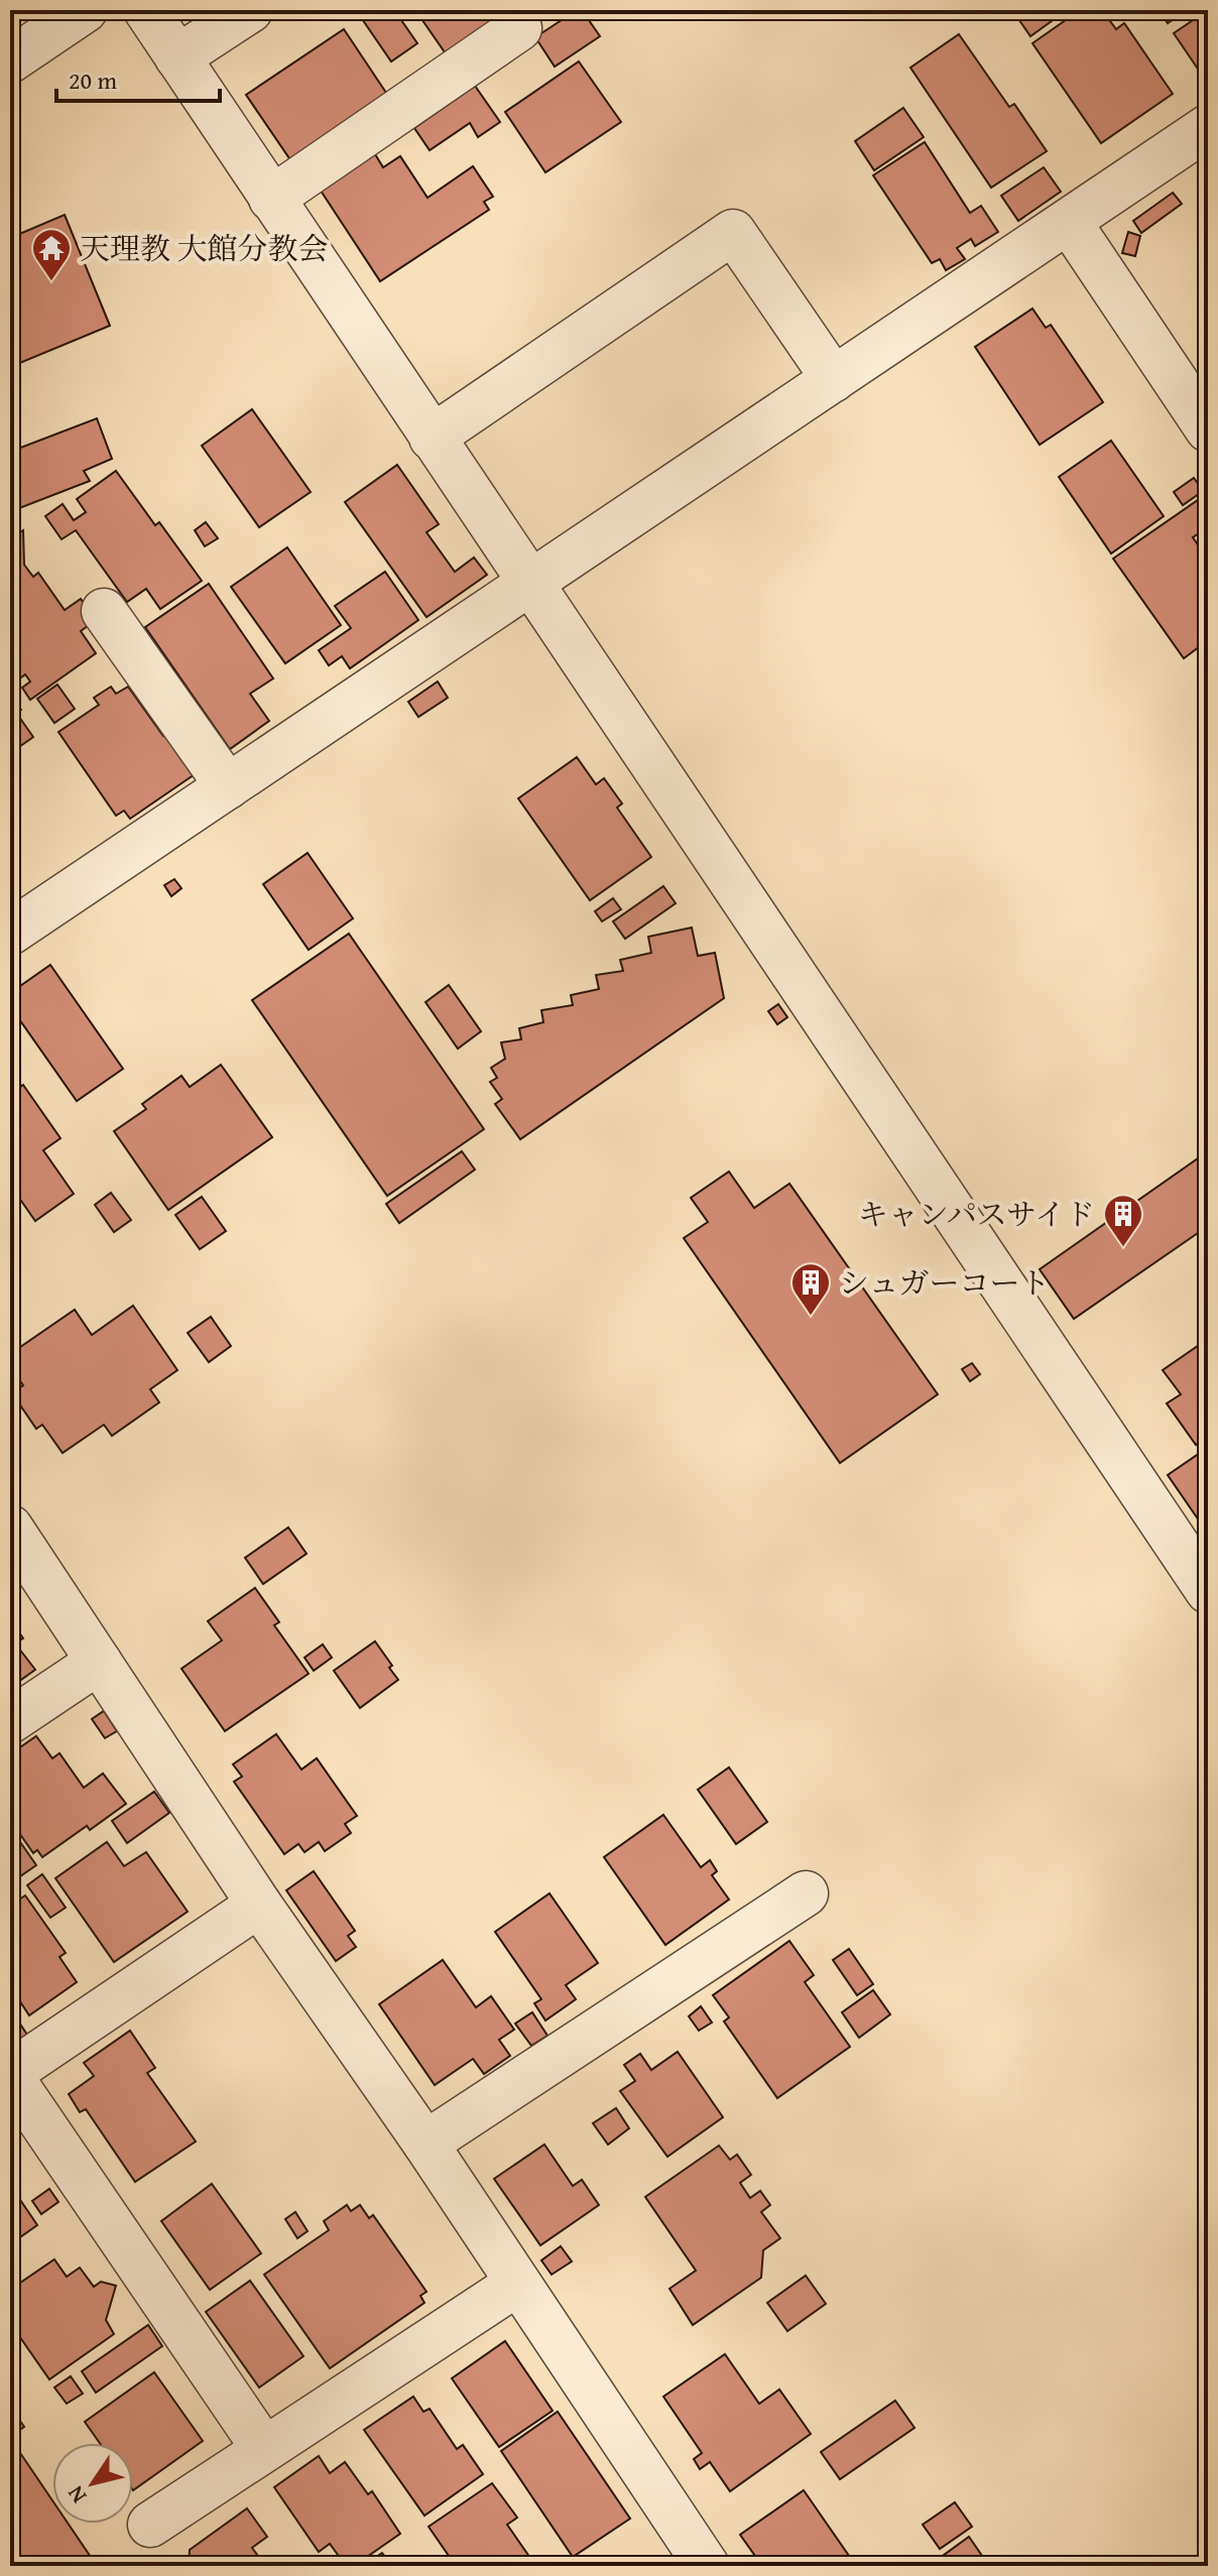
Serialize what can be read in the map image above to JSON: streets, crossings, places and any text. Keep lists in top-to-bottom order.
{
  "places": {
    "temple": ["天理教 大館分教会"],
    "building": ["キャンパスサイド", "シュガーコート"]
  },
  "scale_bar": "20 m",
  "north": "bottom left"
}
